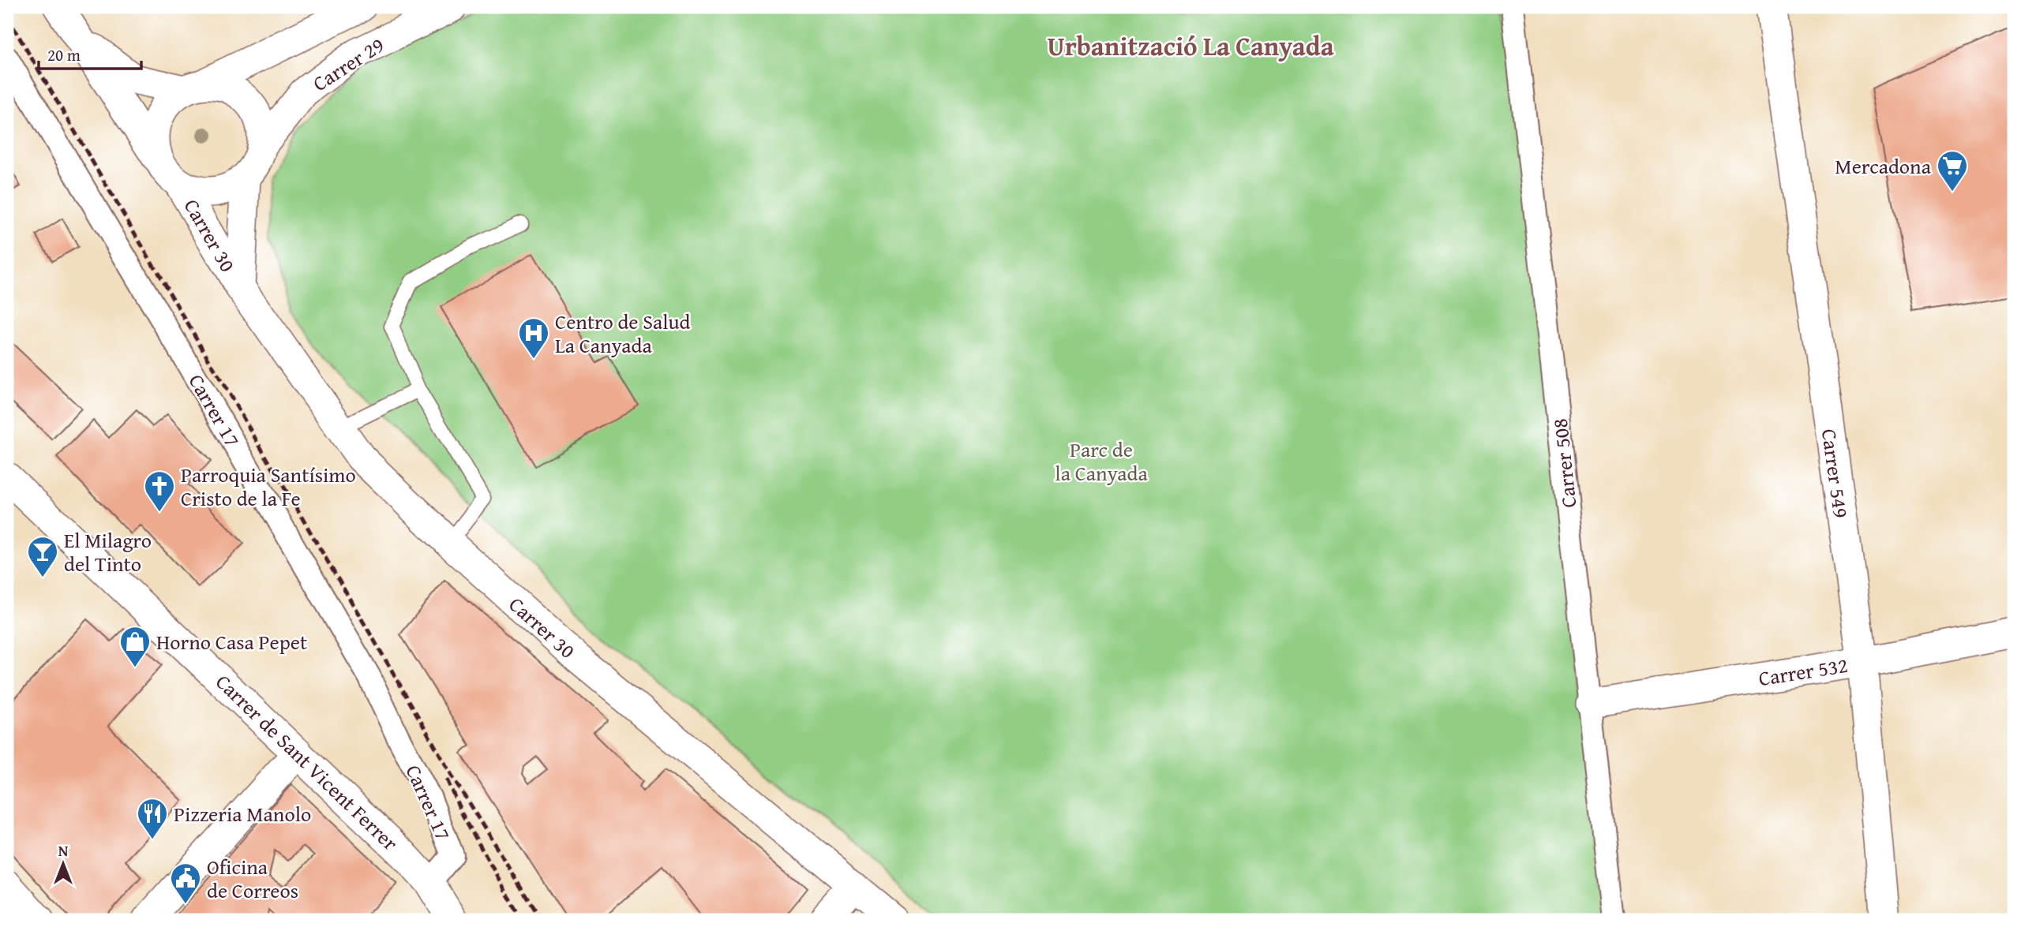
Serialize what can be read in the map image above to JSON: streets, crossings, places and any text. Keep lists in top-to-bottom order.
{
  "streets": {
    "street": [
      "Carrer 29",
      "Carrer 30",
      "Carrer 17",
      "Carrer 508",
      "Carrer 549",
      "Carrer 532",
      "Carrer de Sant Vicent Ferrer"
    ]
  },
  "crossings": [
    ["Carrer 29", "Carrer 30"],
    ["Carrer 17", "Carrer de Sant Vicent Ferrer"],
    ["Carrer 508", "Carrer 532"],
    ["Carrer 549", "Carrer 532"]
  ],
  "districts": ["Urbanització La Canyada"],
  "parks": ["Parc de la Canyada"],
  "places": {
    "supermarket": ["Mercadona"],
    "hospital": ["Centro de Salud La Canyada"],
    "church": ["Parroquia Santísimo Cristo de la Fe"],
    "bar": ["El Milagro del Tinto"],
    "shop": ["Horno Casa Pepet"],
    "restaurant": ["Pizzeria Manolo"],
    "public building": ["Oficina de Correos"]
  },
  "scale_bar": "20 m",
  "north": "top"
}
